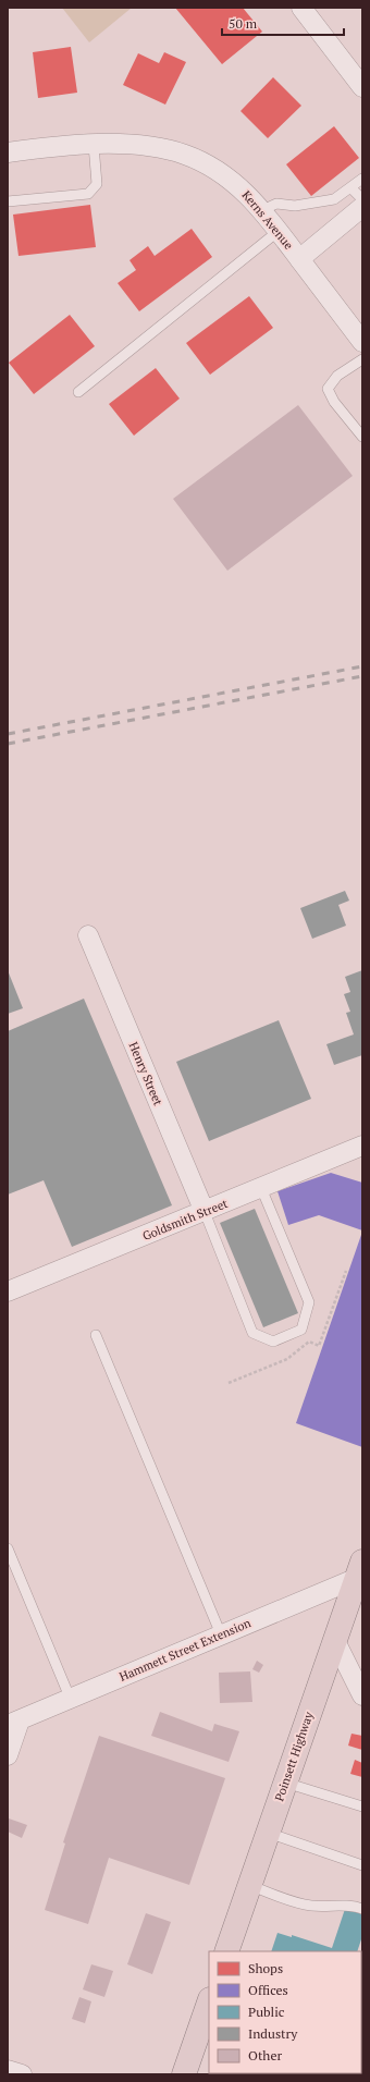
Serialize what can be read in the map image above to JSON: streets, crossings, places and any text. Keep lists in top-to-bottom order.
{
  "streets": {
    "highway": ["Poinsett Highway"],
    "street": [
      "Kerns Avenue",
      "Henry Street",
      "Goldsmith Street",
      "Hammett Street Extension"
    ]
  },
  "crossings": [
    ["Henry Street", "Goldsmith Street"],
    ["Hammett Street Extension", "Poinsett Highway"]
  ],
  "legend": [
    "Shops",
    "Offices",
    "Public",
    "Industry",
    "Other"
  ],
  "scale_bar": "50 m"
}
